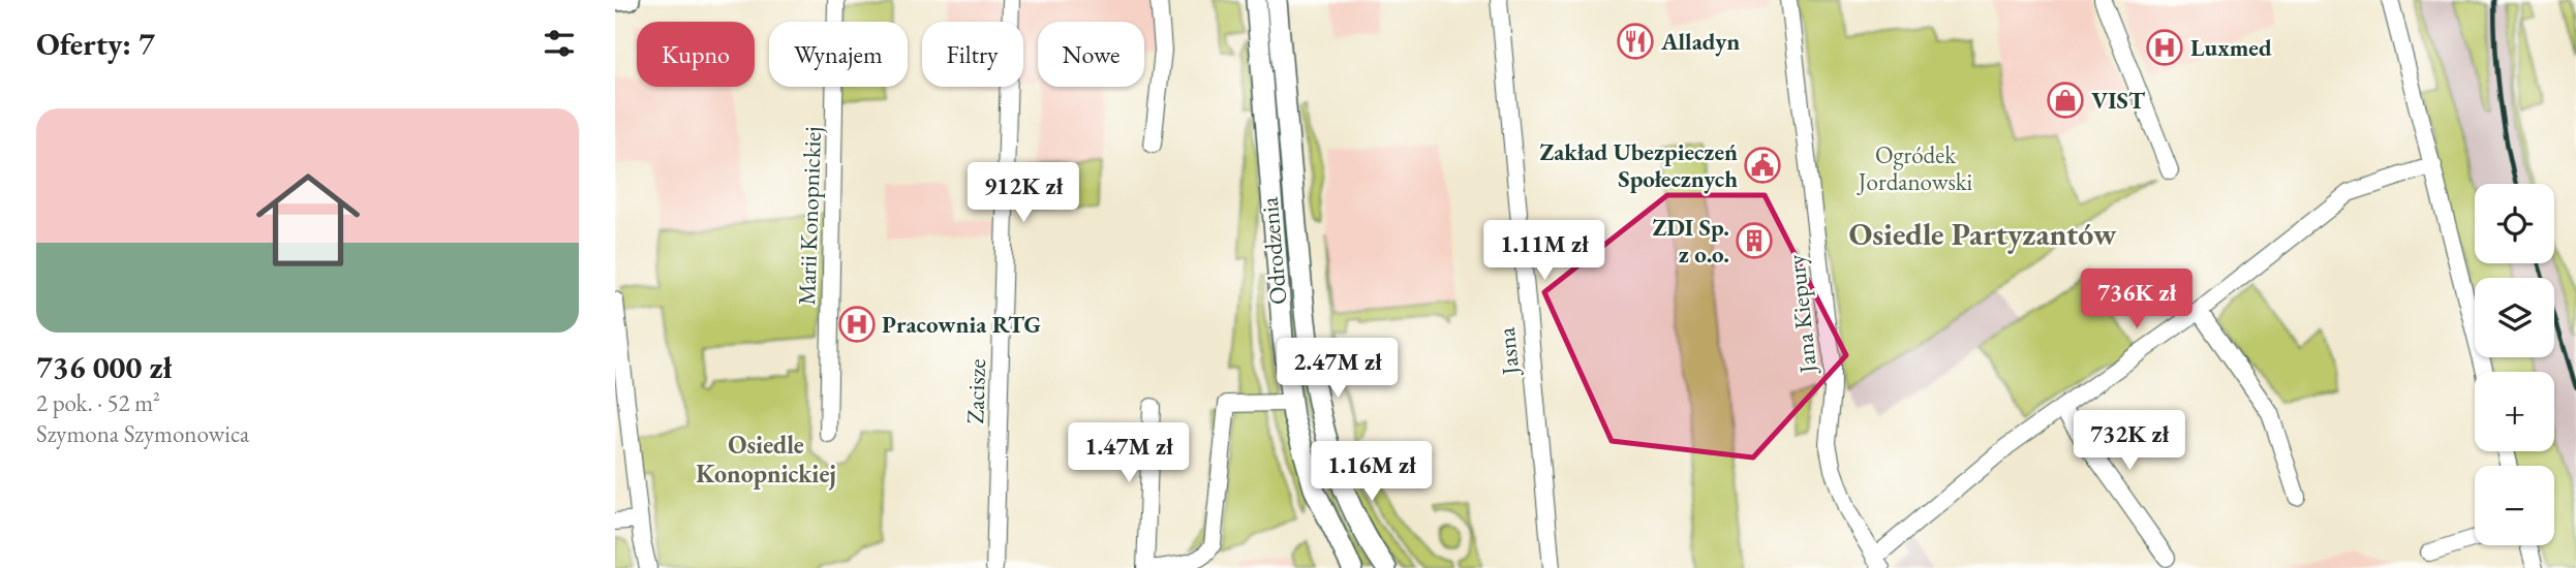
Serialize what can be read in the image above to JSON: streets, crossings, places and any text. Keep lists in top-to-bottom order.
{
  "streets": {
    "main road": ["Odrodzenia"],
    "street": [
      "Marii Konopnickiej",
      "Jana Kiepury",
      "Jasna",
      "Zacisze"
    ]
  },
  "districts": ["Osiedle Partyzantów", "Osiedle Konopnickiej"],
  "parks": ["Ogródek Jordanowski"],
  "places": {
    "restaurant": ["Alladyn"],
    "hospital": ["Luxmed", "Pracownia RTG"],
    "shop": ["VIST"],
    "public building": ["Zakład Ubezpieczeń Społecznych"],
    "building": ["ZDI Sp. z o.o."]
  },
  "page": {
    "heading": "Oferty: 7",
    "chip": [
      "Kupno",
      "Wynajem",
      "Filtry",
      "Nowe"
    ],
    "list": [
      {
        "name": "736 000 zł",
        "note": "2 pok. · 52 m² · Szymona Szymonowica"
      }
    ],
    "price": [
      "912K zł",
      "1.11M zł",
      "736K zł",
      "2.47M zł",
      "732K zł",
      "1.47M zł",
      "1.16M zł"
    ],
    "map_buttons": ["+", "−"]
  }
}
